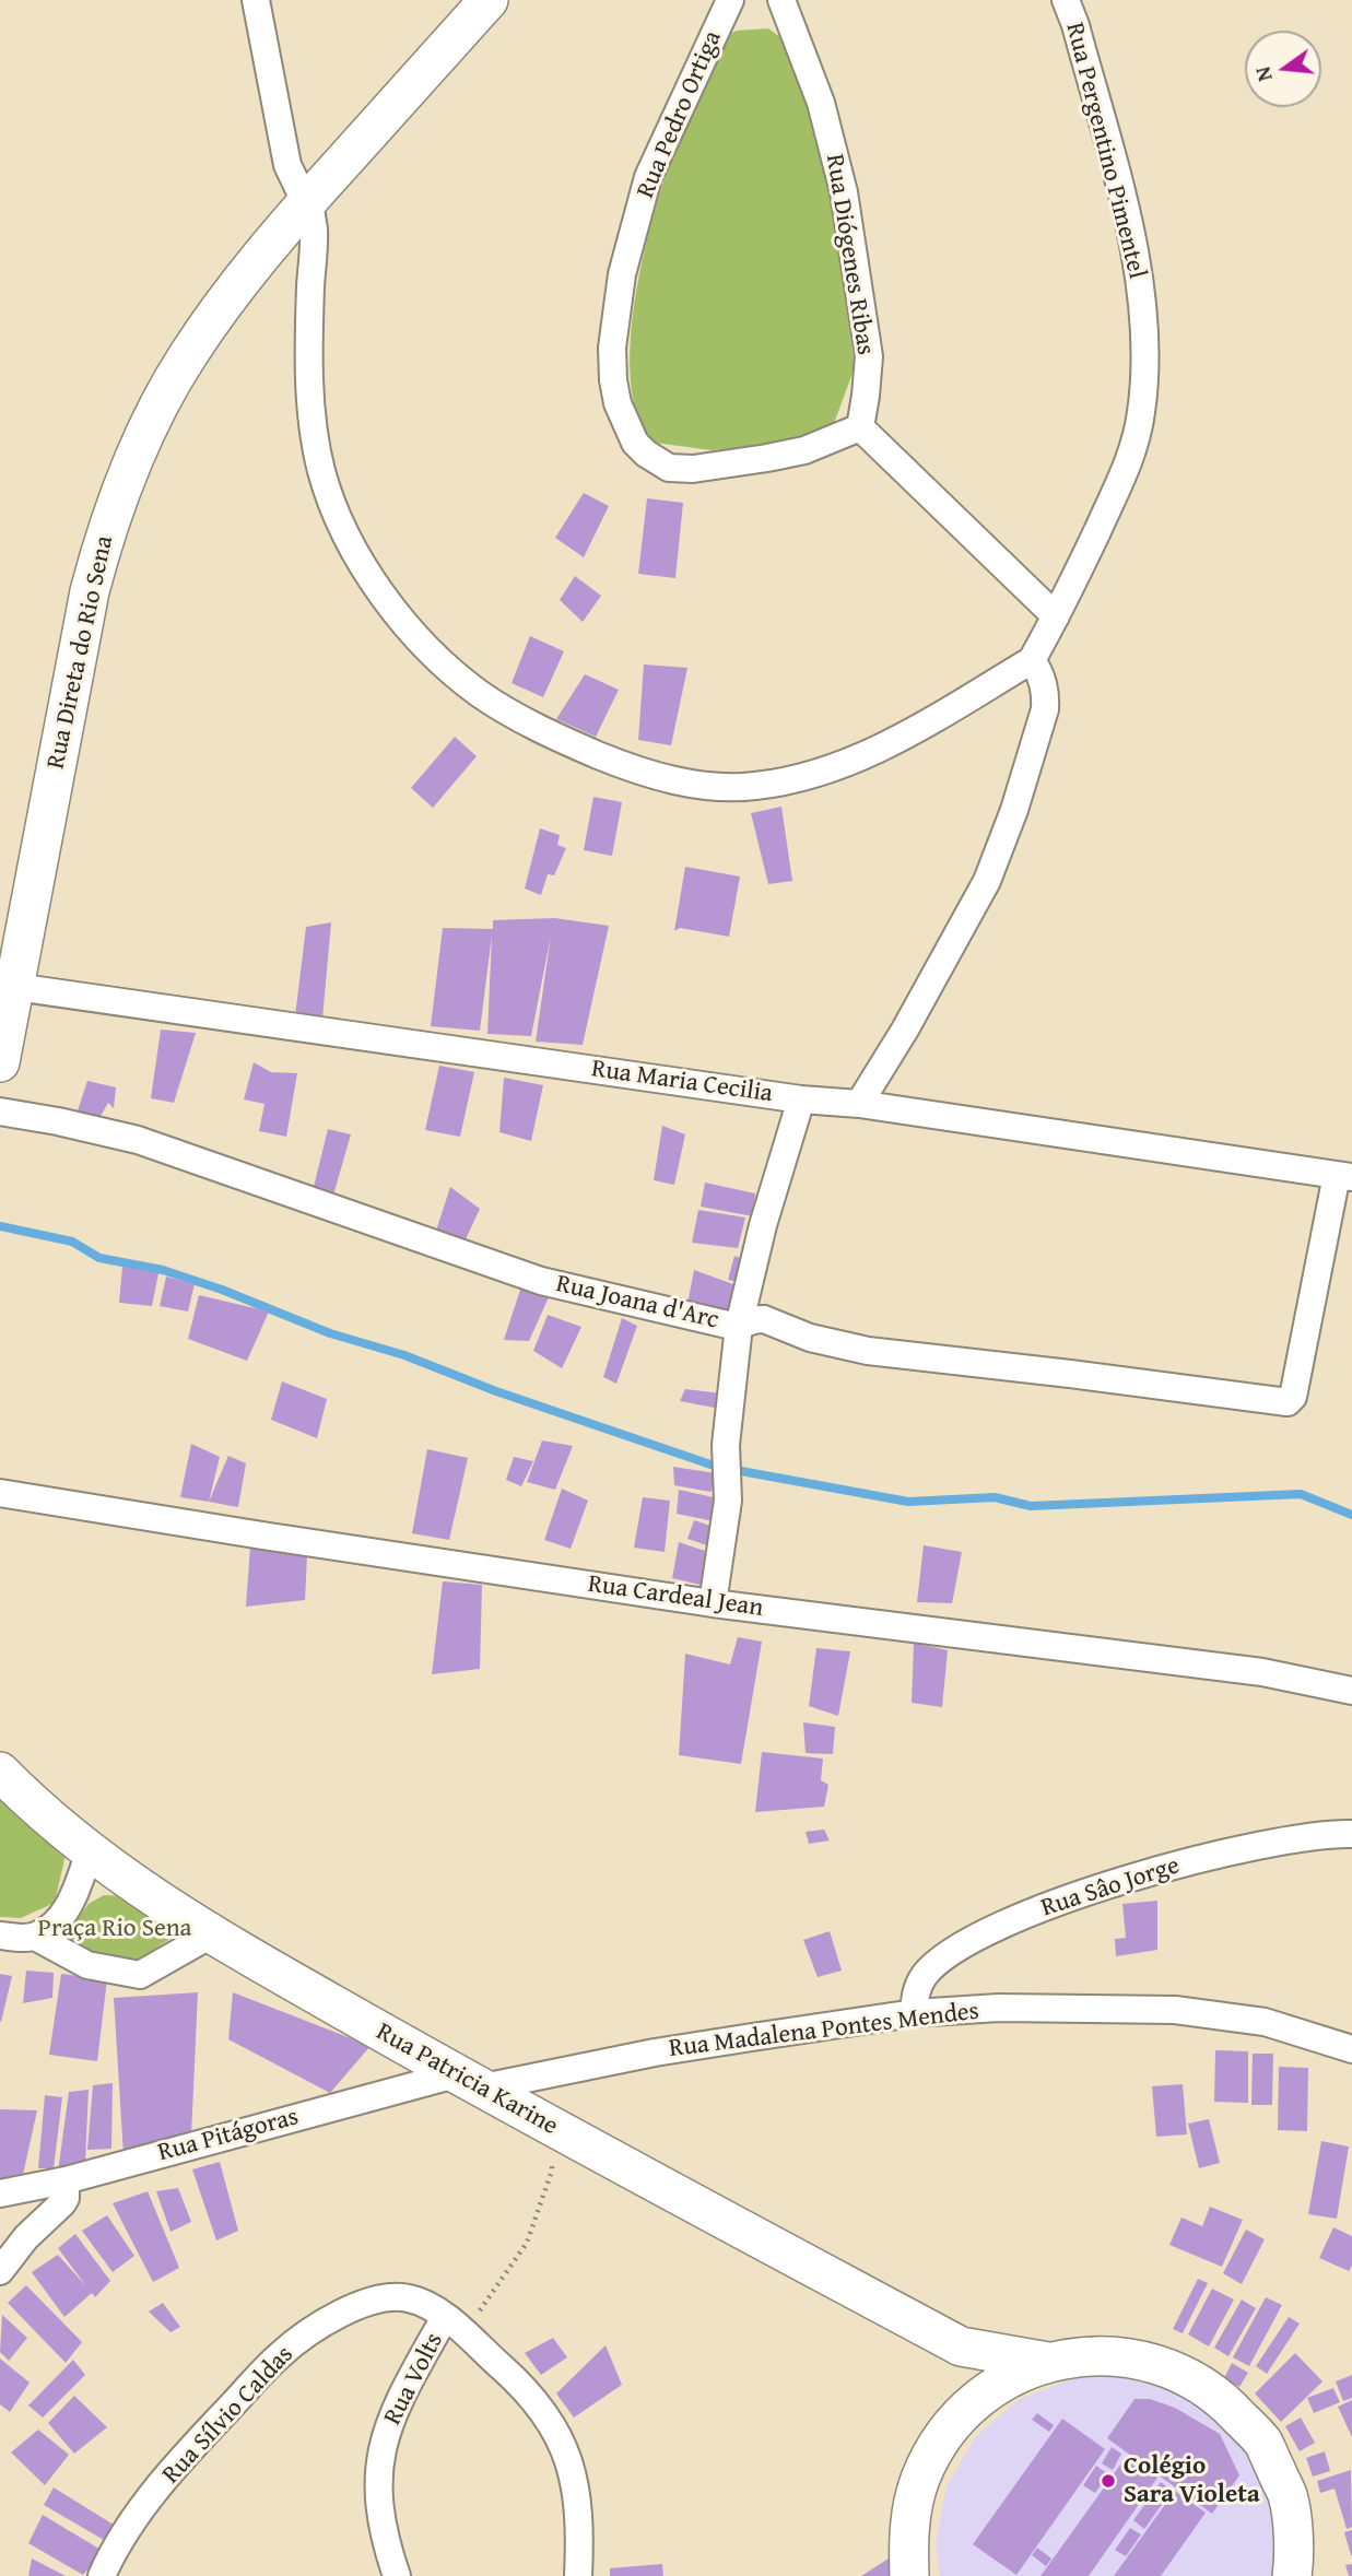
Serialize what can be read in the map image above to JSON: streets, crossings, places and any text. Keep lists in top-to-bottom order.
{
  "streets": {
    "main road": ["Rua Direta do Rio Sena", "Rua Patricia Karine"],
    "street": [
      "Rua Pedro Ortiga",
      "Rua Pergentino Pimentel",
      "Rua Diógenes Ribas",
      "Rua Maria Cecilia",
      "Rua Joana d'Arc",
      "Rua Cardeal Jean",
      "Rua Sâo Jorge",
      "Rua Madalena Pontes Mendes",
      "Rua Pitágoras",
      "Rua Volts",
      "Rua Sílvio Caldas"
    ]
  },
  "crossings": [
    ["Rua Pedro Ortiga", "Rua Diógenes Ribas"],
    ["Rua Direta do Rio Sena", "Rua Maria Cecilia"],
    ["Rua Maria Cecilia", "Rua Joana d'Arc"],
    ["Rua Sâo Jorge", "Rua Madalena Pontes Mendes"],
    ["Rua Madalena Pontes Mendes", "Rua Patricia Karine"],
    ["Rua Madalena Pontes Mendes", "Rua Pitágoras"],
    ["Rua Patricia Karine", "Rua Pitágoras"],
    ["Rua Volts", "Rua Sílvio Caldas"]
  ],
  "parks": ["Praça Rio Sena"],
  "places": ["Colégio Sara Violeta"],
  "north": "left"
}
